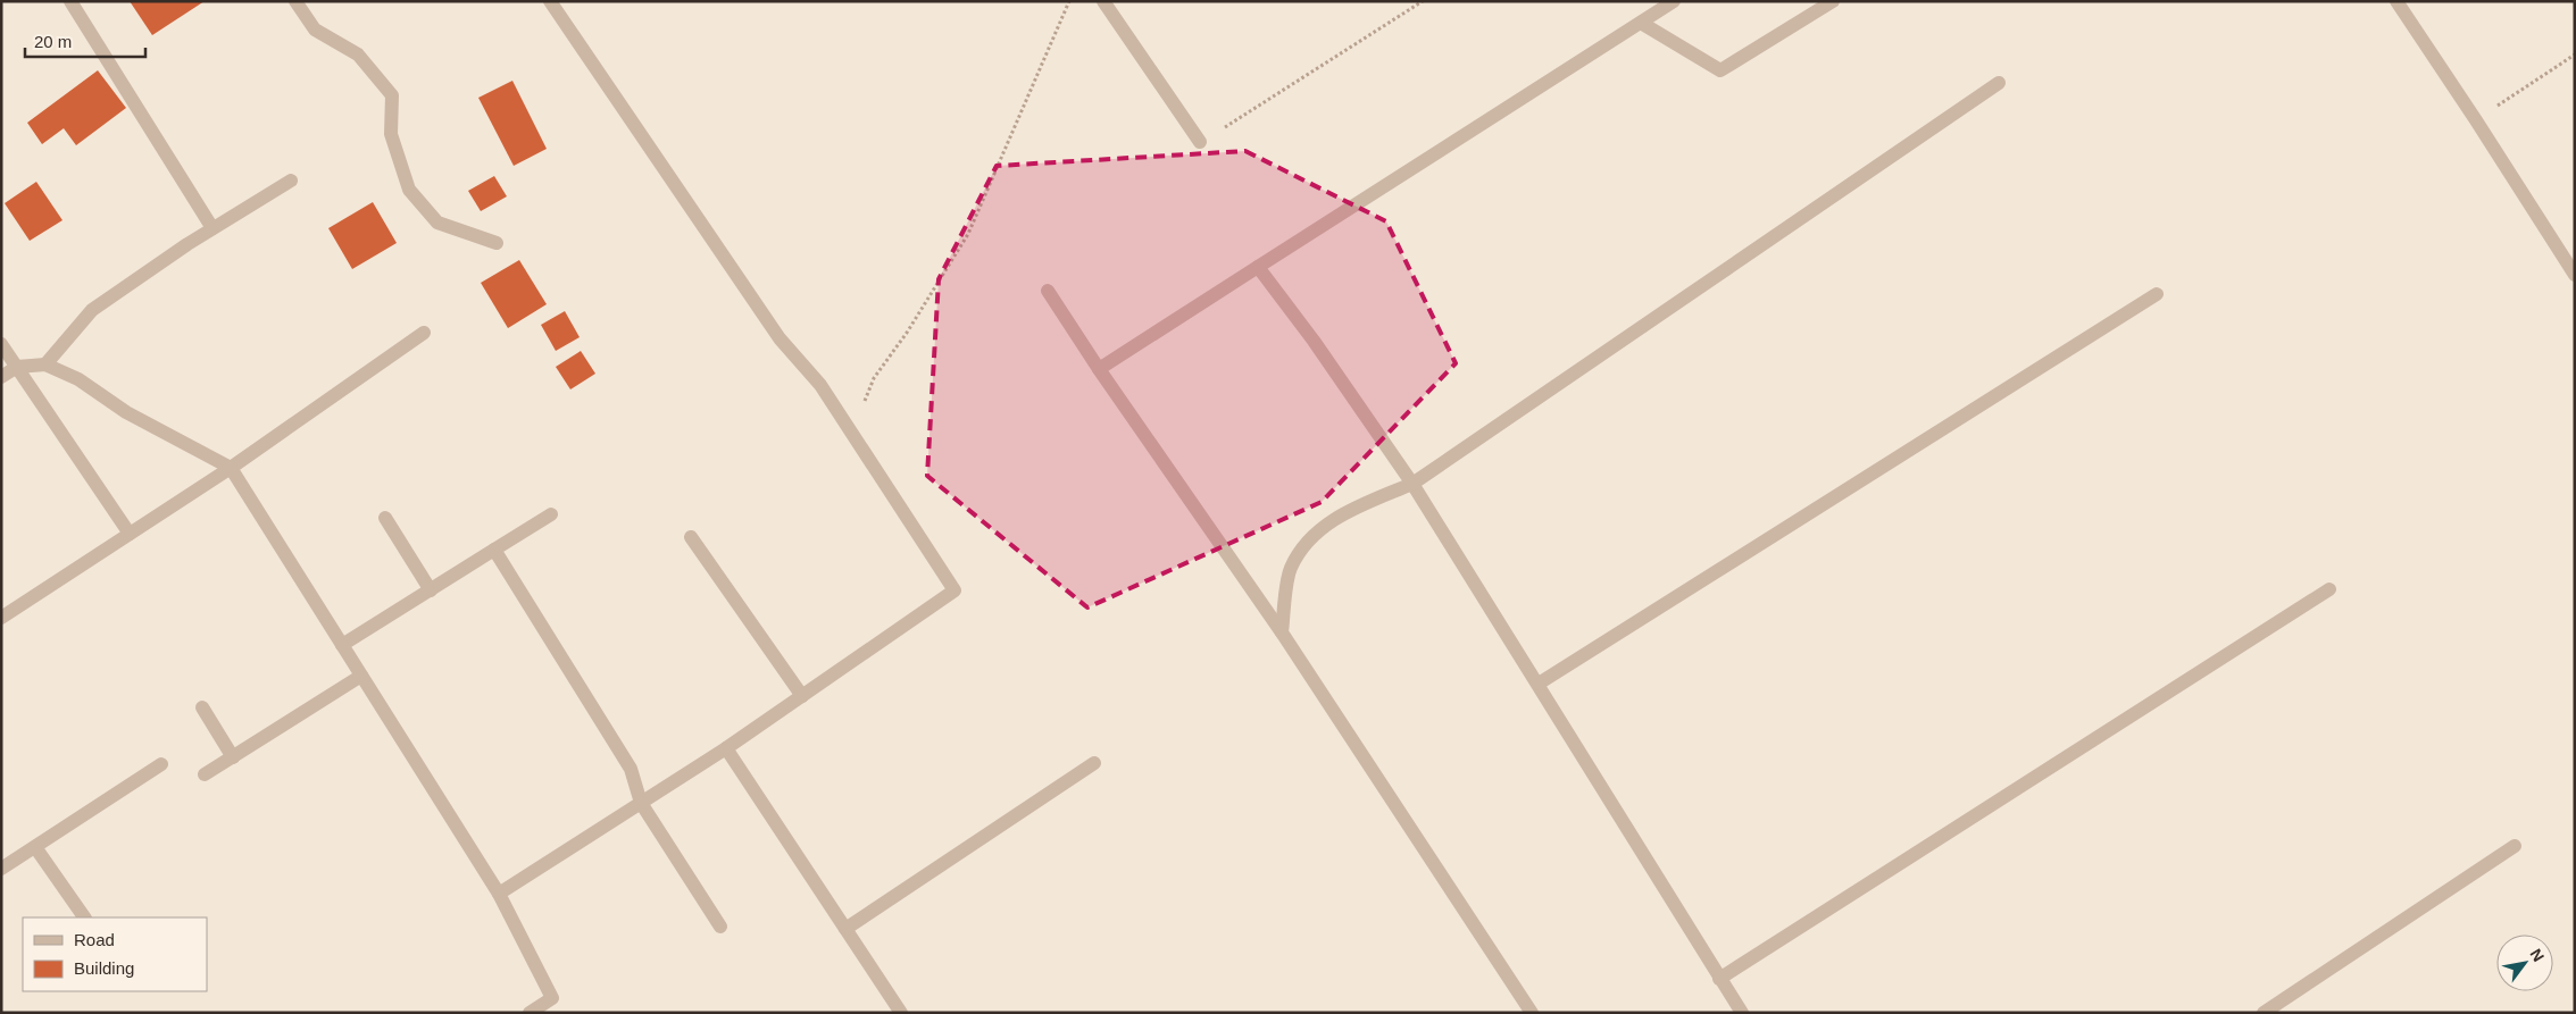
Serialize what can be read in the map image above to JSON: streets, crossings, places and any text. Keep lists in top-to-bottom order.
{
  "legend": ["Road", "Building"],
  "scale_bar": "20 m",
  "north": "top right"
}
